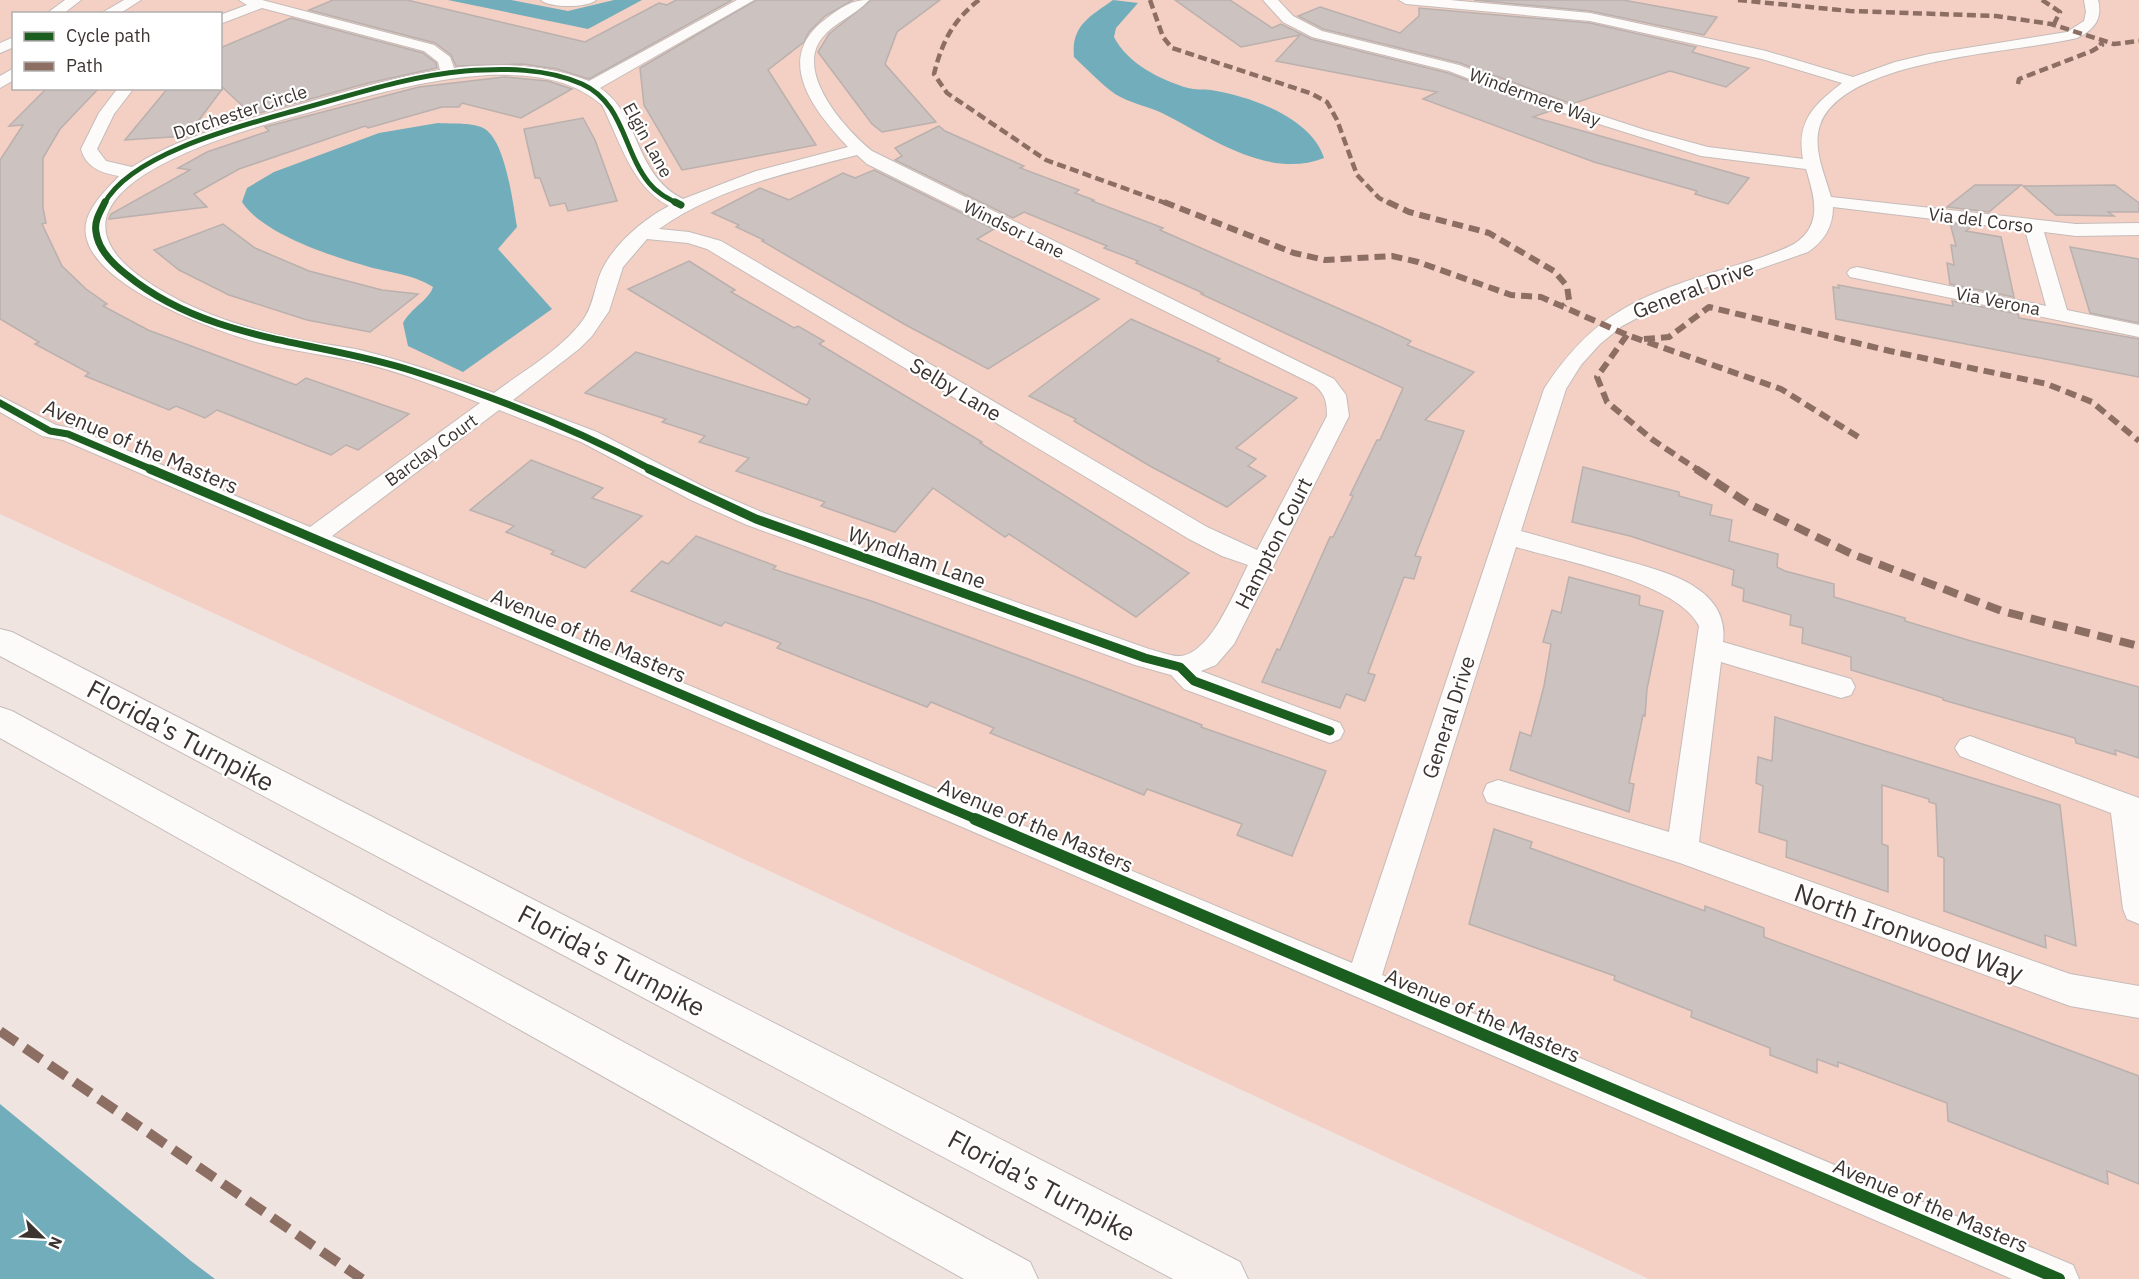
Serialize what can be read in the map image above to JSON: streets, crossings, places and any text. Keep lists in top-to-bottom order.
{
  "streets": {
    "highway": ["Florida's Turnpike"],
    "street": [
      "Windermere Way",
      "Dorchester Circle",
      "Elgin Lane",
      "Via del Corso",
      "Windsor Lane",
      "General Drive",
      "Via Verona",
      "Selby Lane",
      "Avenue of the Masters",
      "Barclay Court",
      "Hampton Court",
      "Wyndham Lane",
      "North Ironwood Way"
    ]
  },
  "crossings": [
    ["Windermere Way", "General Drive"],
    ["Dorchester Circle", "Elgin Lane"],
    ["Dorchester Circle", "Barclay Court"],
    ["Dorchester Circle", "Wyndham Lane"],
    ["Elgin Lane", "Barclay Court"],
    ["Via del Corso", "General Drive"],
    ["Windsor Lane", "Barclay Court"],
    ["Windsor Lane", "Hampton Court"],
    ["General Drive", "Avenue of the Masters"],
    ["Selby Lane", "Barclay Court"],
    ["Selby Lane", "Hampton Court"],
    ["Avenue of the Masters", "Barclay Court"],
    ["Barclay Court", "Wyndham Lane"],
    ["Hampton Court", "Wyndham Lane"]
  ],
  "legend": ["Cycle path", "Path"],
  "north": "bottom right"
}
